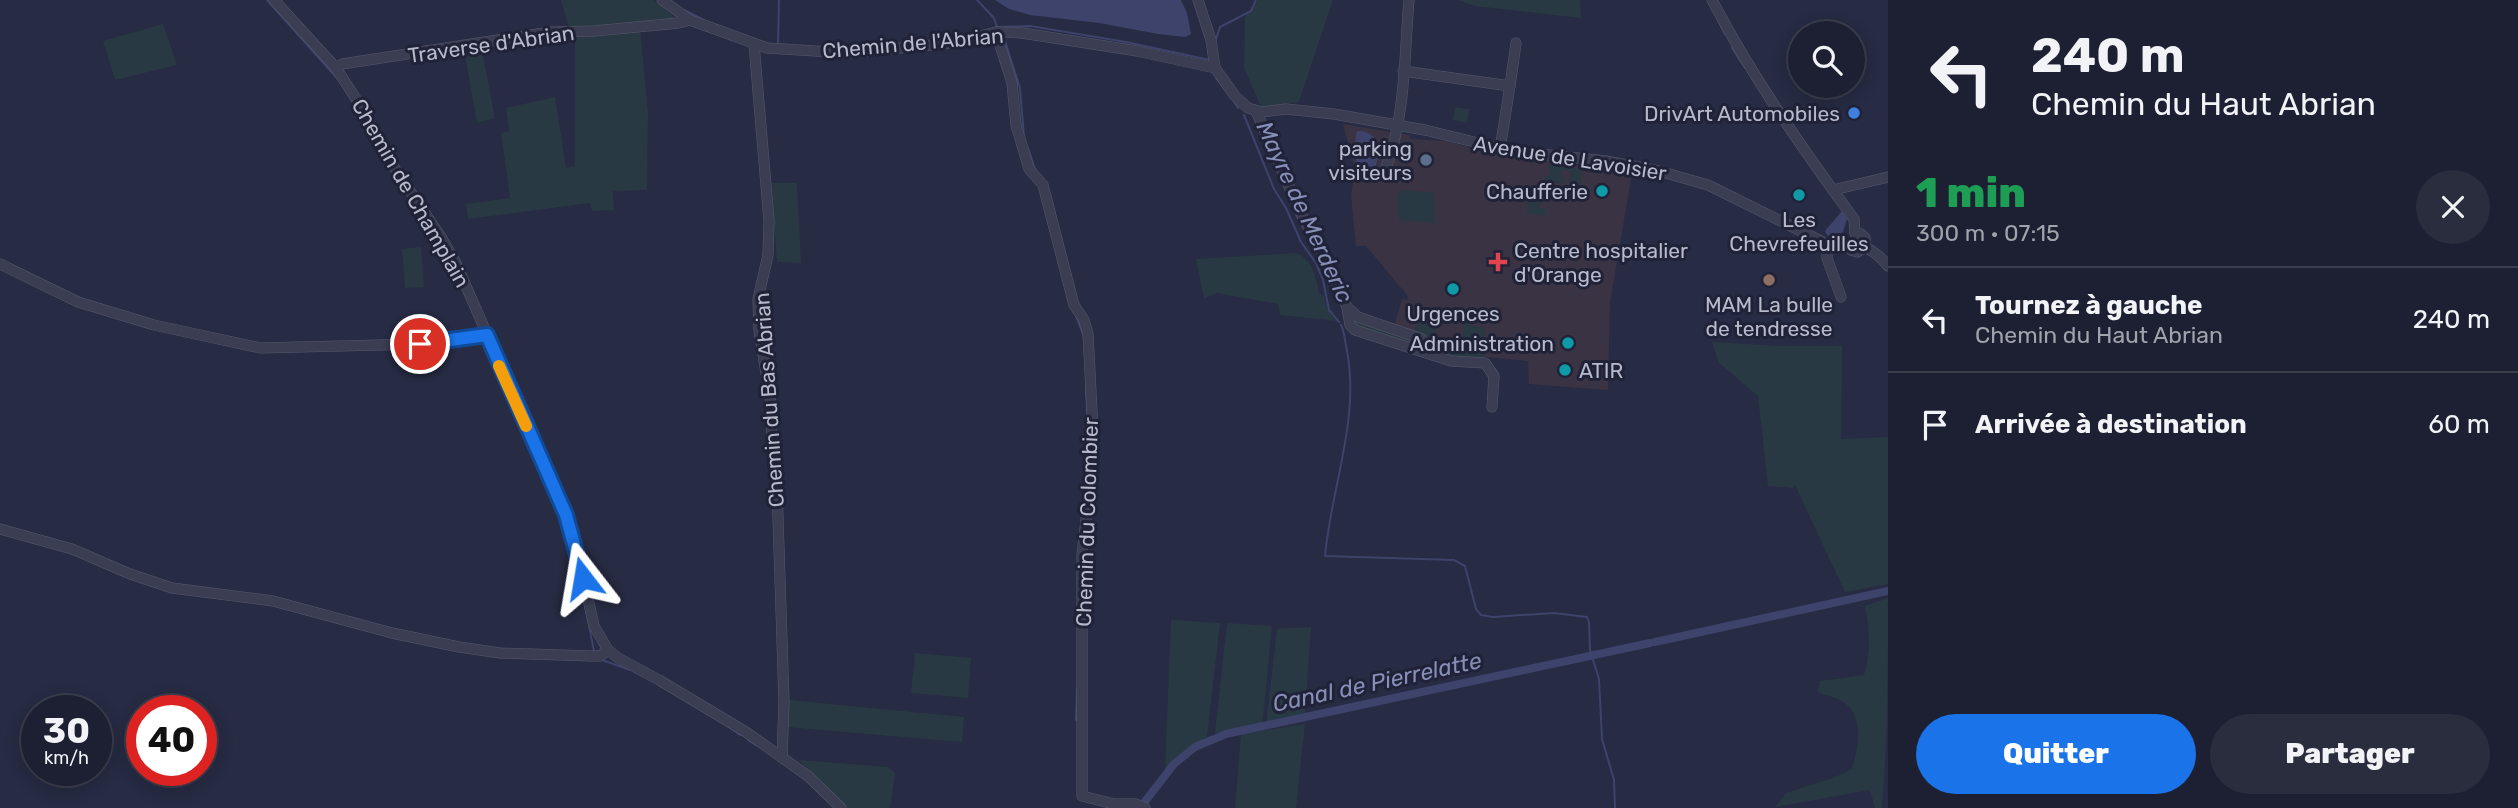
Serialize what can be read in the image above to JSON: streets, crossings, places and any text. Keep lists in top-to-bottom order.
{
  "streets": {
    "street": [
      "Chemin de l'Abrian",
      "Traverse d'Abrian",
      "Avenue de Lavoisier",
      "Chemin de Champlain",
      "Chemin du Bas Abrian",
      "Chemin du Colombier"
    ]
  },
  "crossings": [
    ["Chemin de l'Abrian", "Traverse d'Abrian"],
    ["Chemin de l'Abrian", "Chemin du Bas Abrian"],
    ["Chemin de l'Abrian", "Chemin du Colombier"],
    ["Traverse d'Abrian", "Chemin de Champlain"]
  ],
  "water": ["Mayre de Merderic", "Canal de Pierrelatte"],
  "places": {
    "other": [
      "DrivArt Automobiles",
      "parking visiteurs",
      "Chaufferie",
      "Les Chevrefeuilles",
      "MAM La bulle de tendresse",
      "Urgences",
      "Administration",
      "ATIR"
    ],
    "health": ["Centre hospitalier d'Orange"]
  },
  "page": {
    "turn": ["240 m", "Chemin du Haut Abrian"],
    "heading": ["1 min", "300 m · 07:15"],
    "list": [
      {
        "name": "Tournez à gauche",
        "note": "Chemin du Haut Abrian",
        "value": "240 m"
      },
      {
        "name": "Arrivée à destination",
        "value": "60 m"
      }
    ],
    "speed": "30 km/h",
    "limit": "40",
    "buttons": ["Quitter", "Partager"]
  }
}
